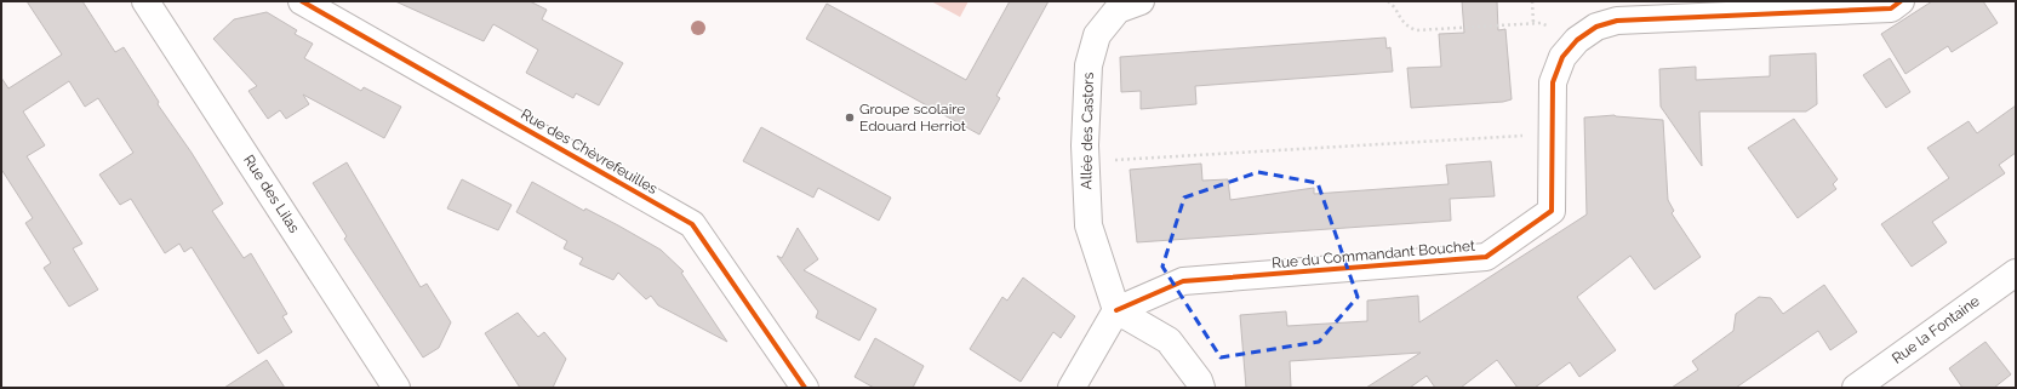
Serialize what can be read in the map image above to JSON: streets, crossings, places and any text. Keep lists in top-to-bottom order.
{
  "streets": {
    "street": [
      "Allée des Castors",
      "Rue des Chèvrefeuilles",
      "Rue des Lilas",
      "Rue du Commandant Bouchet",
      "Rue la Fontaine"
    ]
  },
  "crossings": [
    ["Allée des Castors", "Rue du Commandant Bouchet"]
  ],
  "places": ["Groupe scolaire Edouard Herriot"]
}
